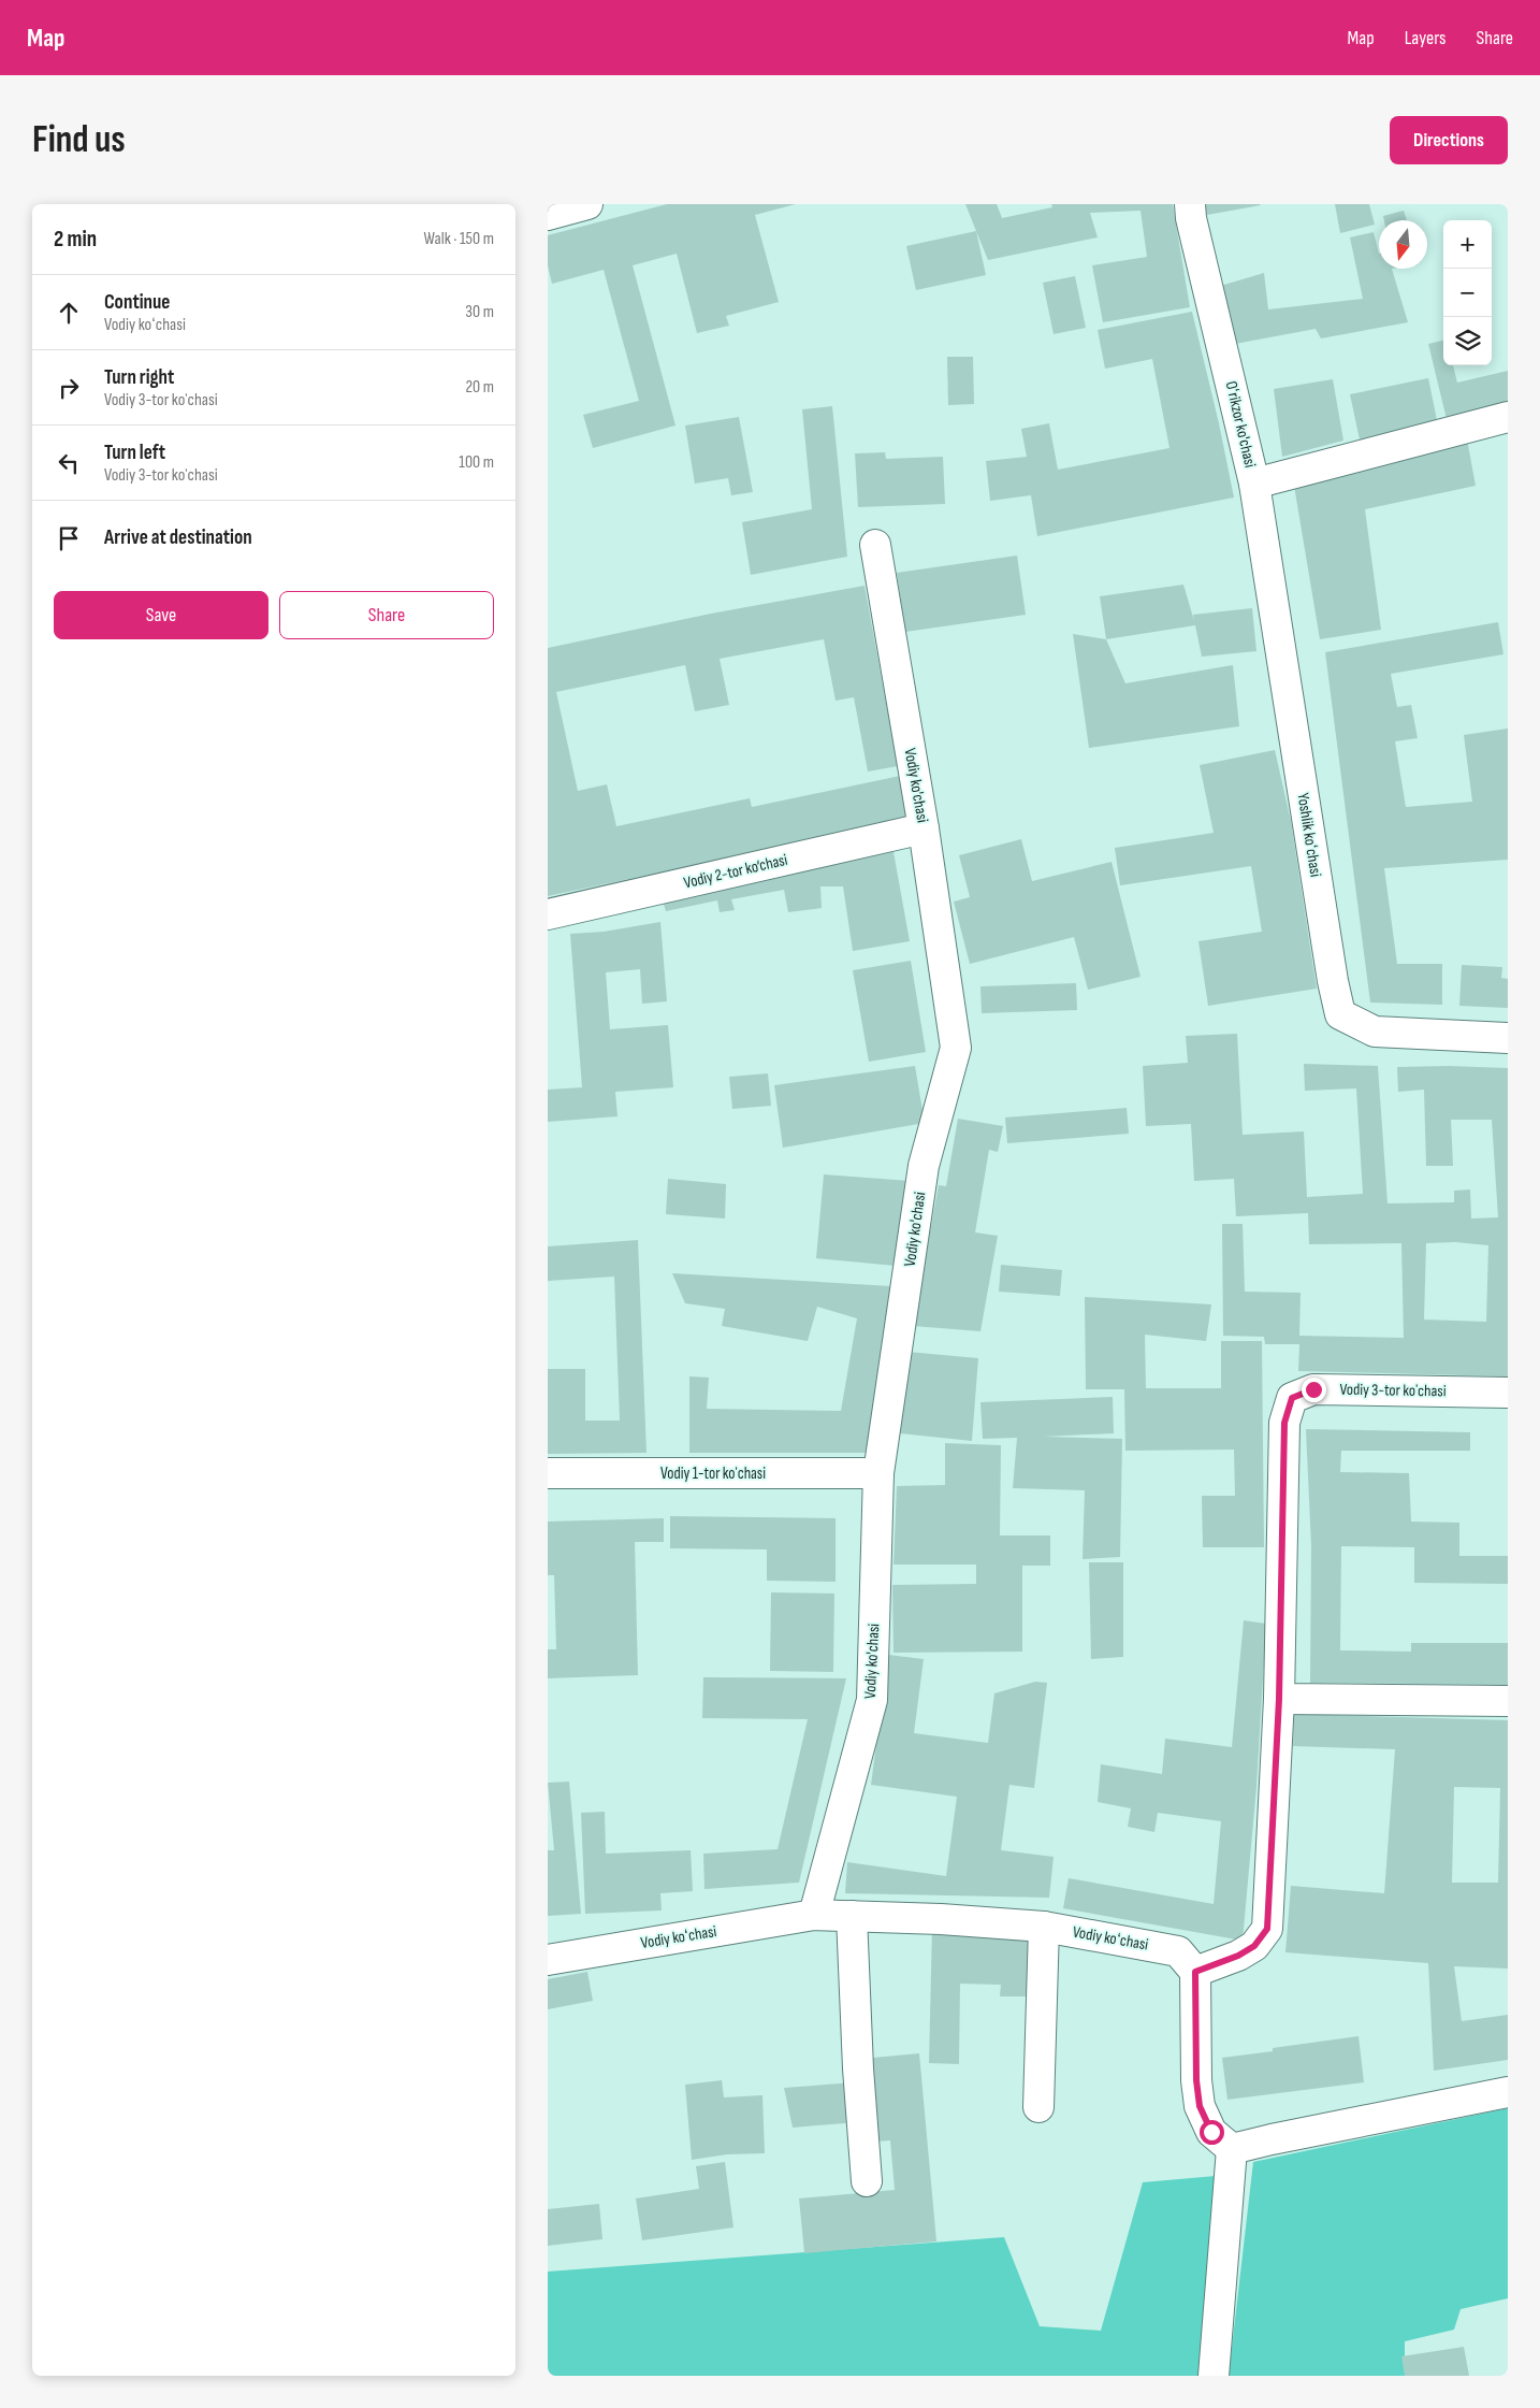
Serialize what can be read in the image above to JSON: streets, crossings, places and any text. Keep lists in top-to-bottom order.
{
  "streets": {
    "street": [
      "Oʻrikzor ko'chasi",
      "Vodiy ko'chasi",
      "Yoshlik koʻchasi",
      "Vodiy 2-tor ko‘chasi",
      "Vodiy 3-tor koʼchasi",
      "Vodiy 1-tor koʼchasi",
      "Vodiy koʻchasi"
    ]
  },
  "crossings": [
    ["Oʻrikzor ko'chasi", "Yoshlik koʻchasi"],
    ["Vodiy ko'chasi", "Vodiy 2-tor ko‘chasi"],
    ["Vodiy ko'chasi", "Vodiy 1-tor koʼchasi"],
    ["Vodiy ko'chasi", "Vodiy koʻchasi"],
    ["Vodiy 3-tor koʼchasi", "Vodiy koʻchasi"]
  ],
  "north": "bottom",
  "page": {
    "header": "Map",
    "nav": ["Map", "Layers", "Share"],
    "buttons": [
      "Directions",
      ["Save", "Share"]
    ],
    "title": "Find us",
    "heading": ["2 min", "Walk · 150 m"],
    "map_buttons": ["+", "−"],
    "list": [
      ["Continue", "Vodiy koʻchasi", "30 m"],
      ["Turn right", "Vodiy 3-tor koʼchasi", "20 m"],
      ["Turn left", "Vodiy 3-tor koʼchasi", "100 m"],
      "Arrive at destination"
    ]
  }
}
